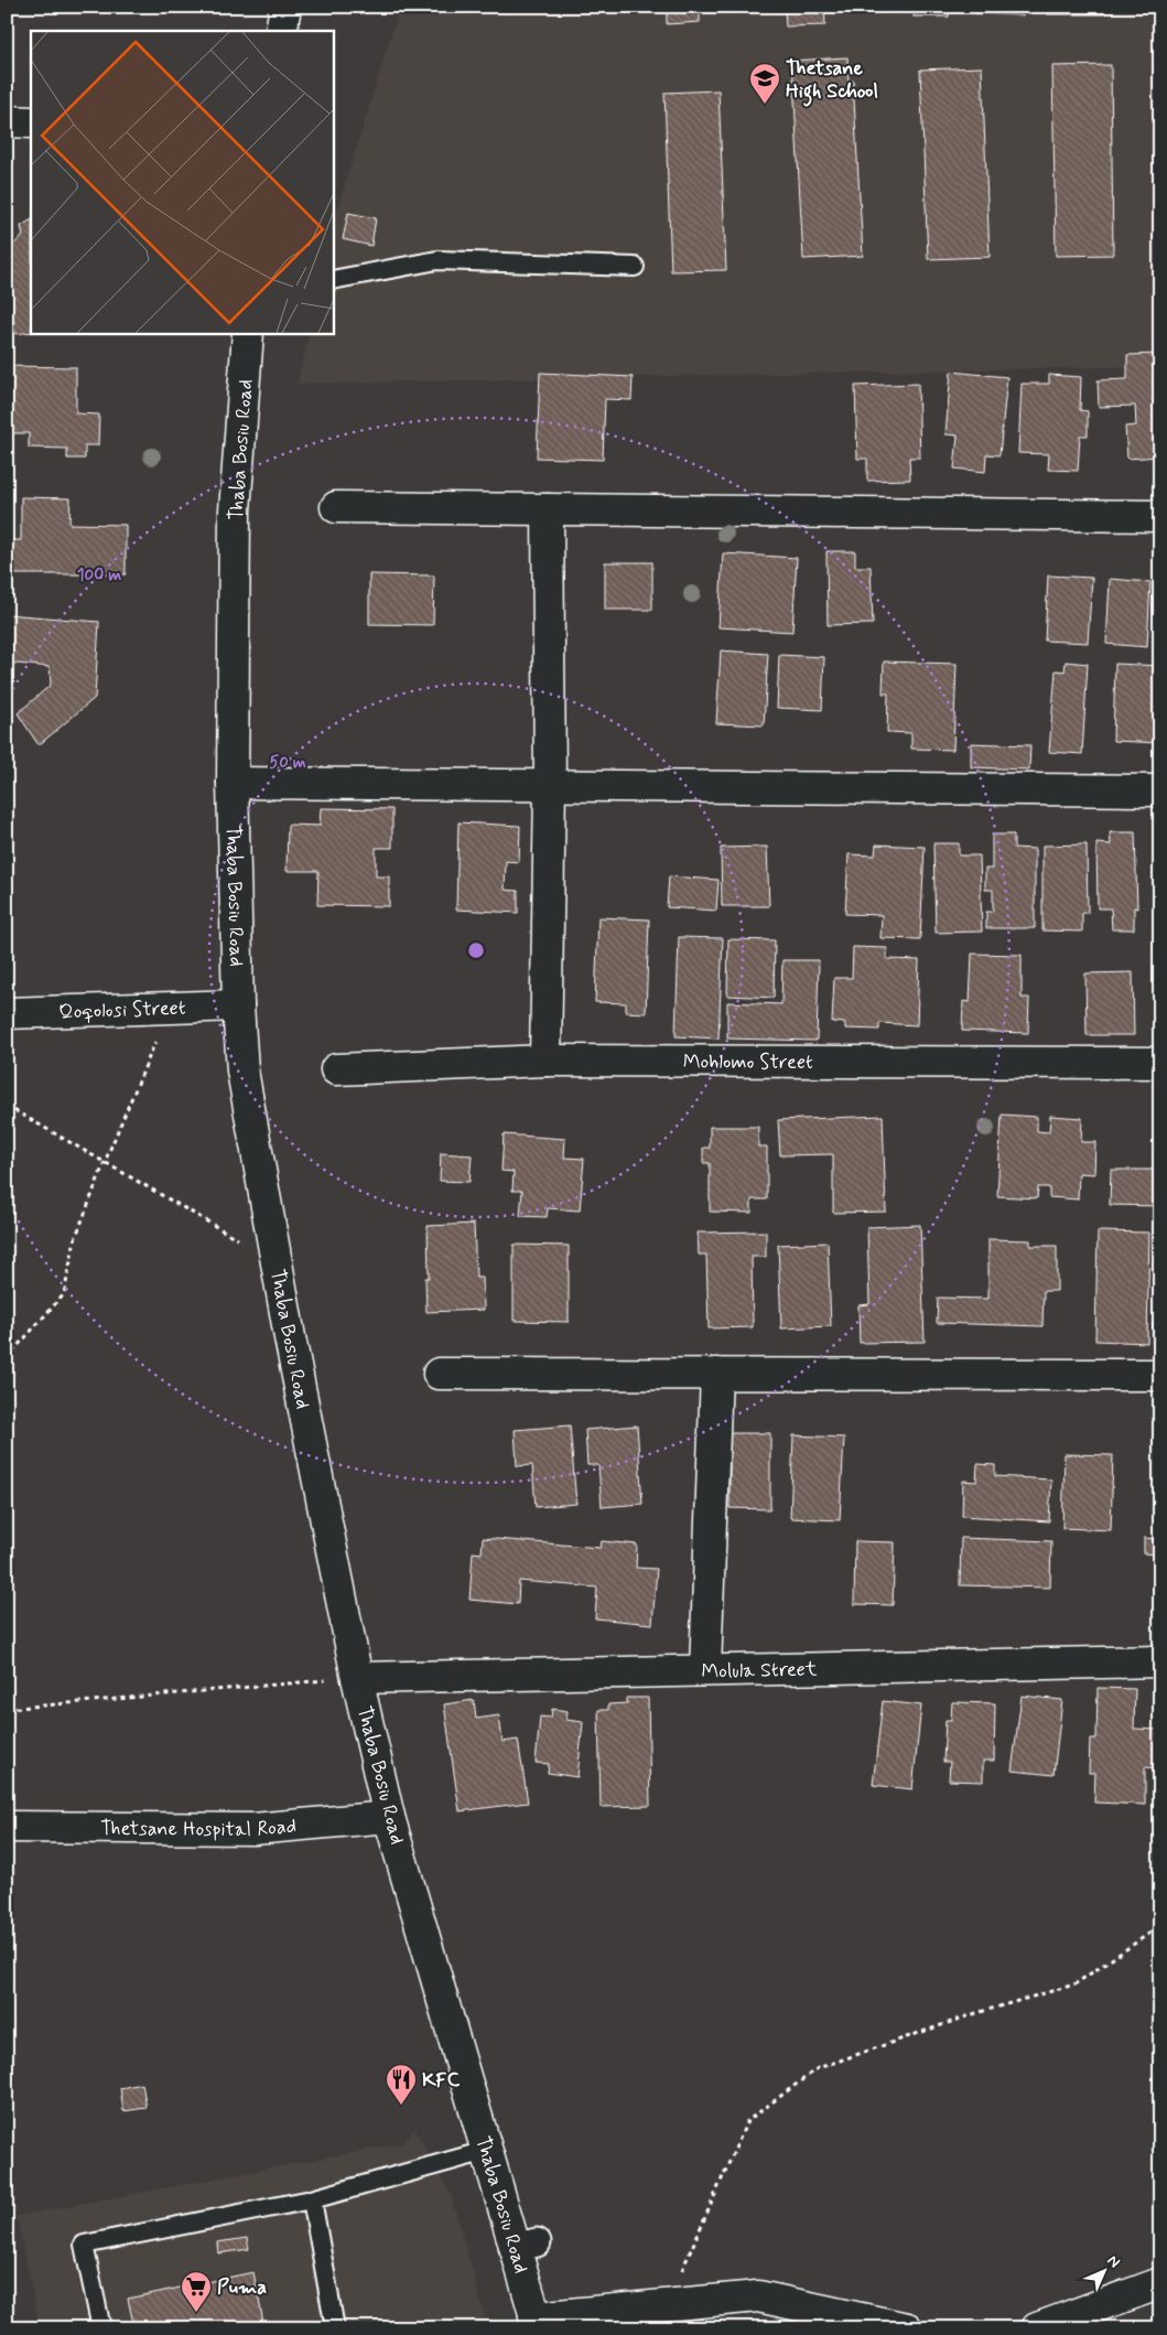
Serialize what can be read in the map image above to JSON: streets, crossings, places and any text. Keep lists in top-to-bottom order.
{
  "streets": {
    "street": [
      "Thaba Bosiu Road",
      "Qoqolosi Street",
      "Mohlomo Street",
      "Molula Street",
      "Thetsane Hospital Road"
    ]
  },
  "crossings": [
    ["Thaba Bosiu Road", "Qoqolosi Street"],
    ["Thaba Bosiu Road", "Molula Street"],
    ["Thaba Bosiu Road", "Thetsane Hospital Road"]
  ],
  "places": {
    "school or university": ["Thetsane High School"],
    "restaurant": ["KFC"],
    "supermarket": ["Puma"]
  },
  "north": "top right",
  "rings": ["100 m", "50 m"]
}
